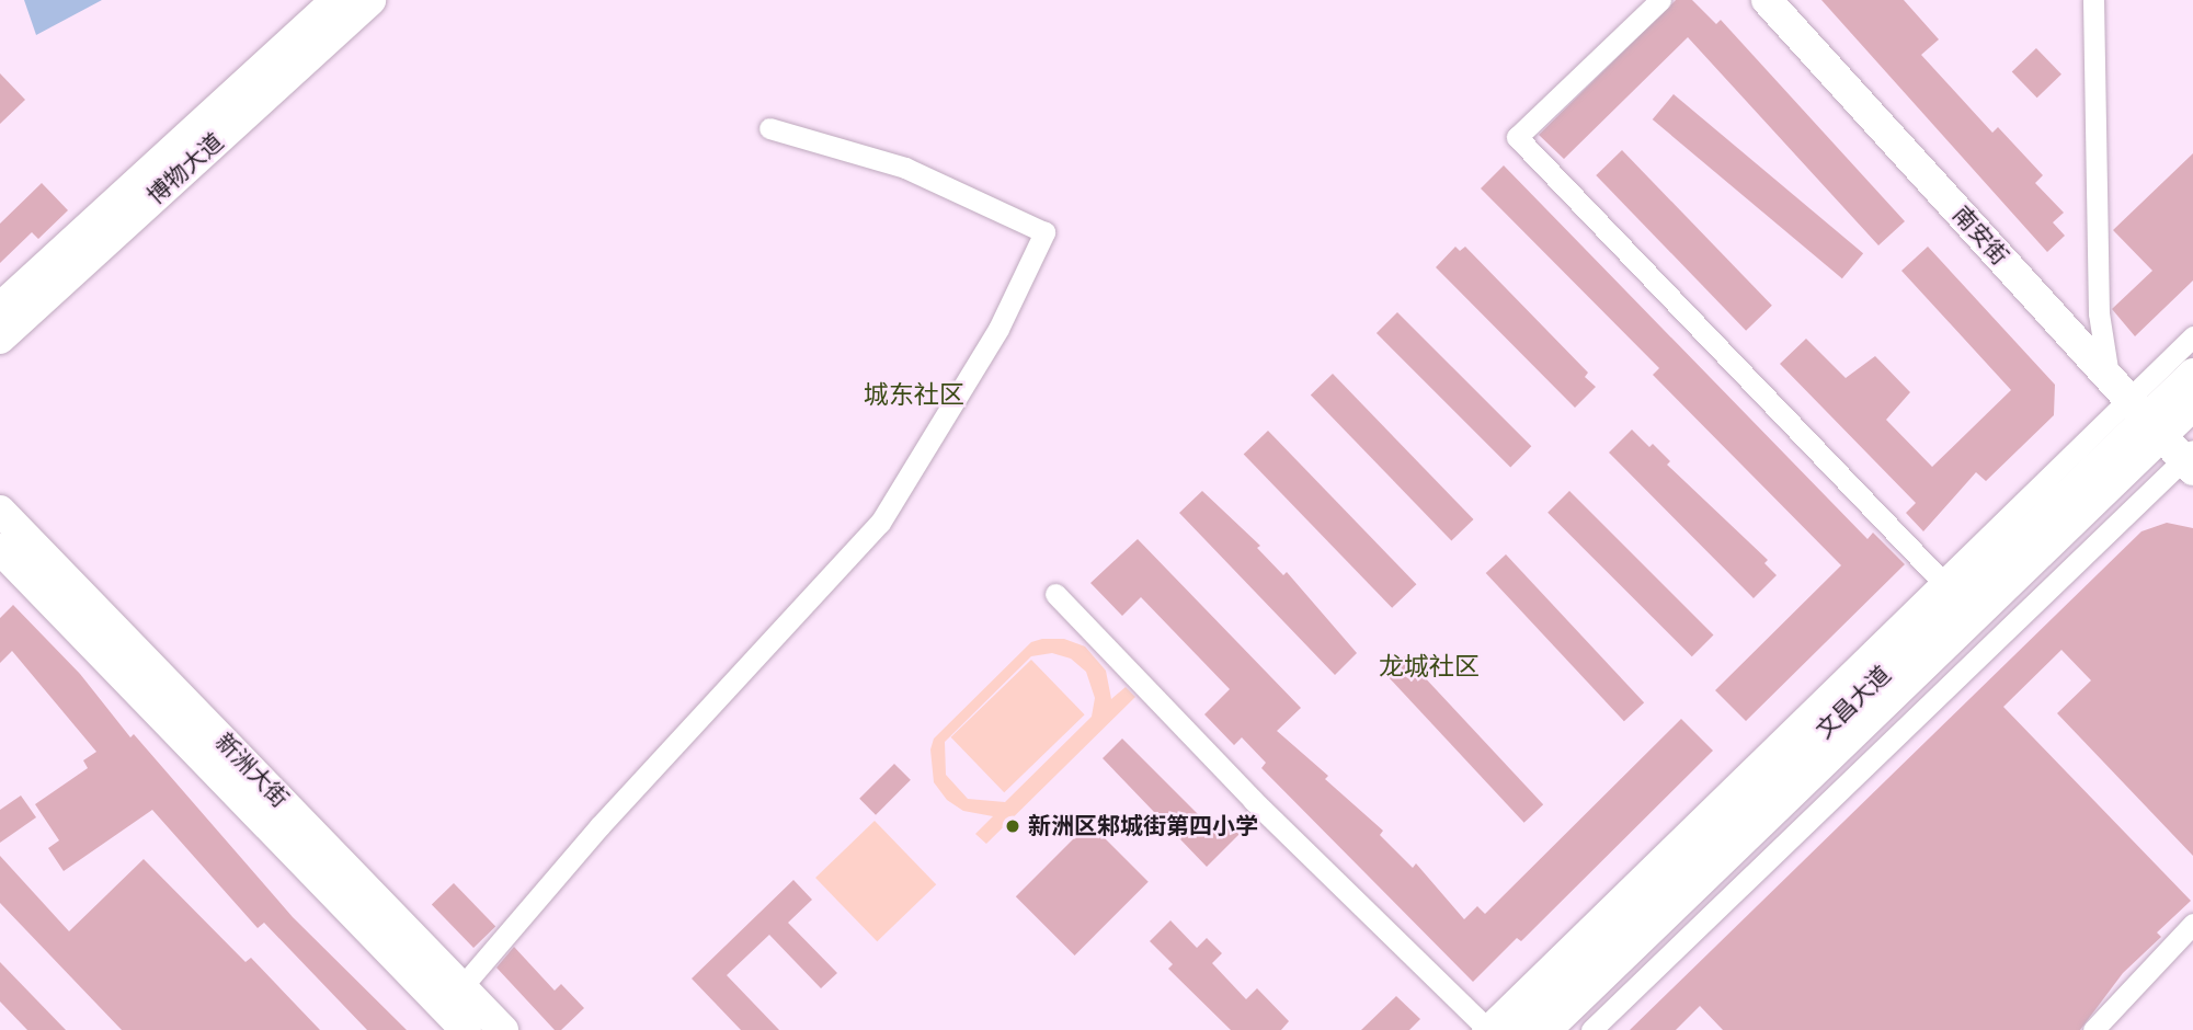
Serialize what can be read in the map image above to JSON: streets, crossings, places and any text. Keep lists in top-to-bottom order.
{
  "streets": {
    "main road": [
      "博物大道",
      "南安街",
      "文昌大道",
      "新洲大街"
    ]
  },
  "crossings": [
    ["南安街", "文昌大道"]
  ],
  "districts": ["城东社区", "龙城社区"],
  "places": ["新洲区邾城街第四小学"]
}
